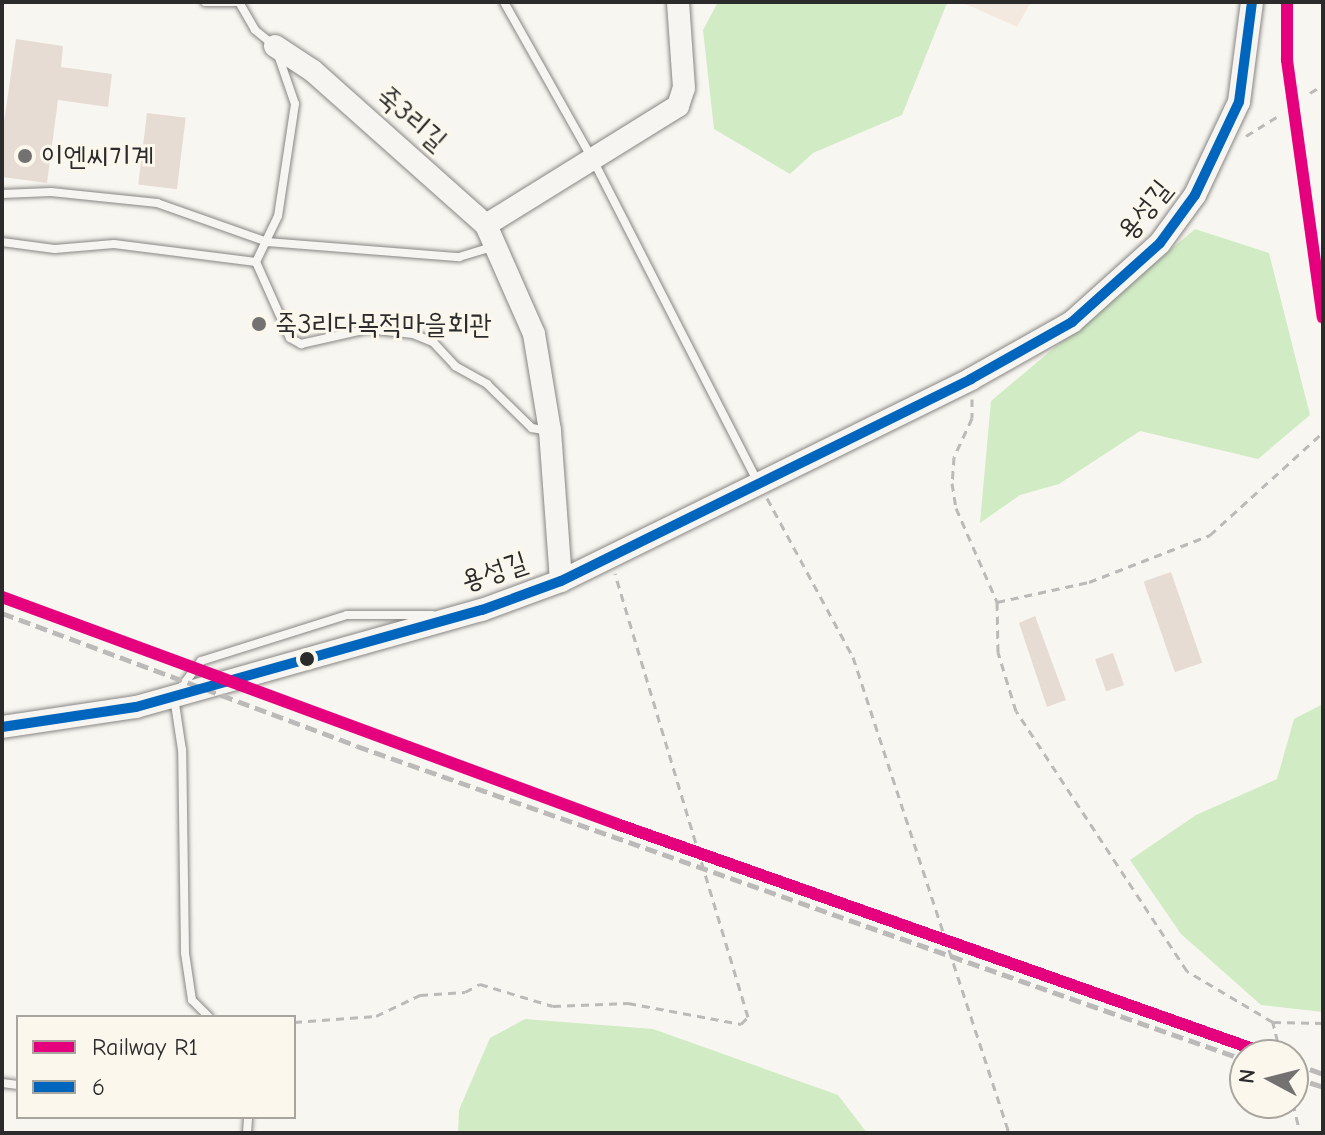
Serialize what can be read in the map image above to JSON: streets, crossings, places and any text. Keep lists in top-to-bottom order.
{
  "streets": {
    "street": ["죽3리길", "용성길"]
  },
  "crossings": [
    ["죽3리길", "용성길"]
  ],
  "places": ["이엔씨기계", "죽3리다목적마을회관"],
  "lines": ["rail line R1", "transit line 6"],
  "legend": ["Railway R1", "6"],
  "north": "left"
}
